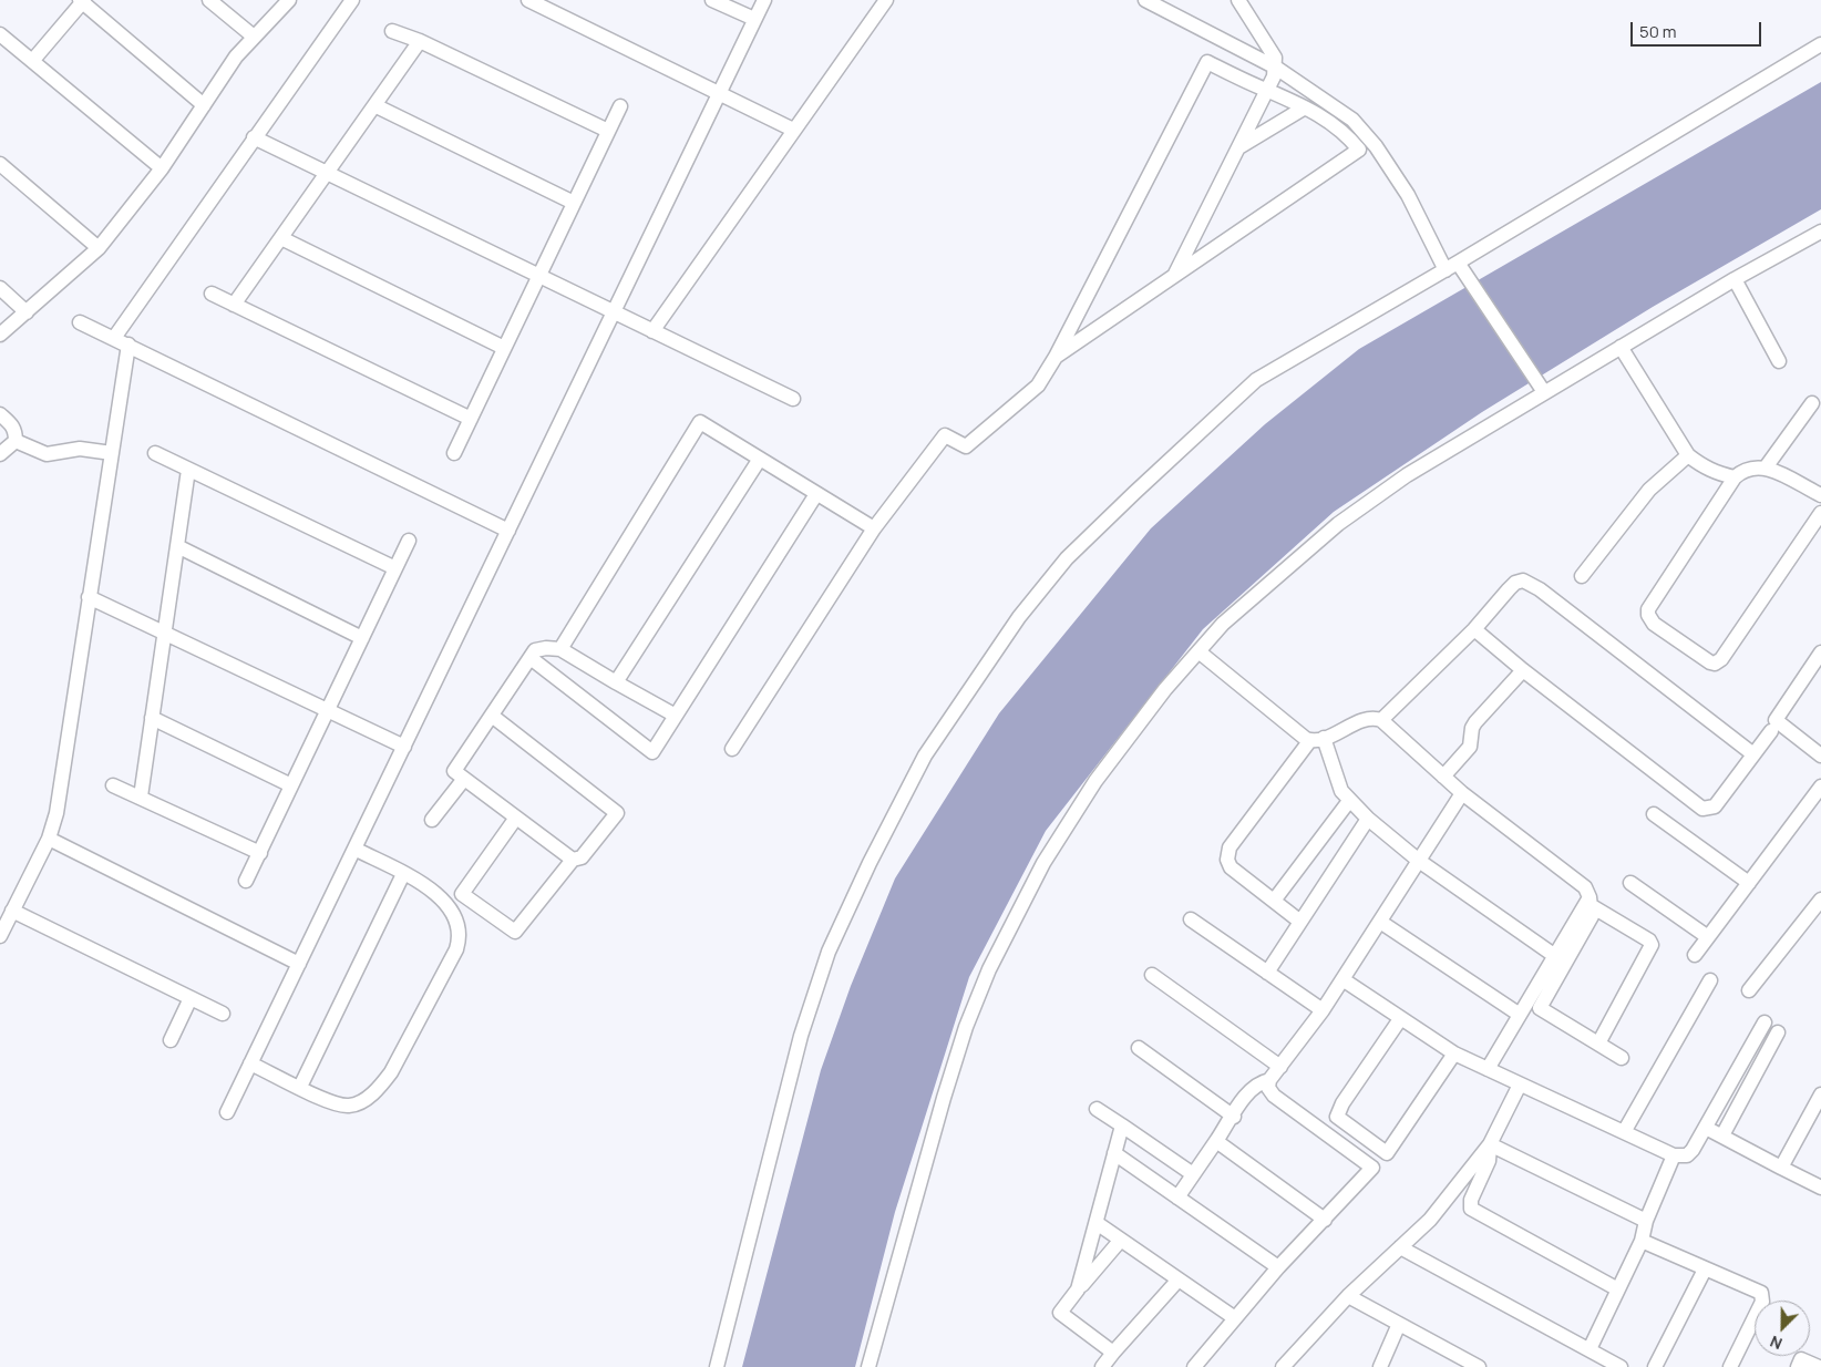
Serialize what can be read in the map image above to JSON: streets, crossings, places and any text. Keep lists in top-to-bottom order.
{
  "scale_bar": "50 m",
  "north": "bottom left"
}
